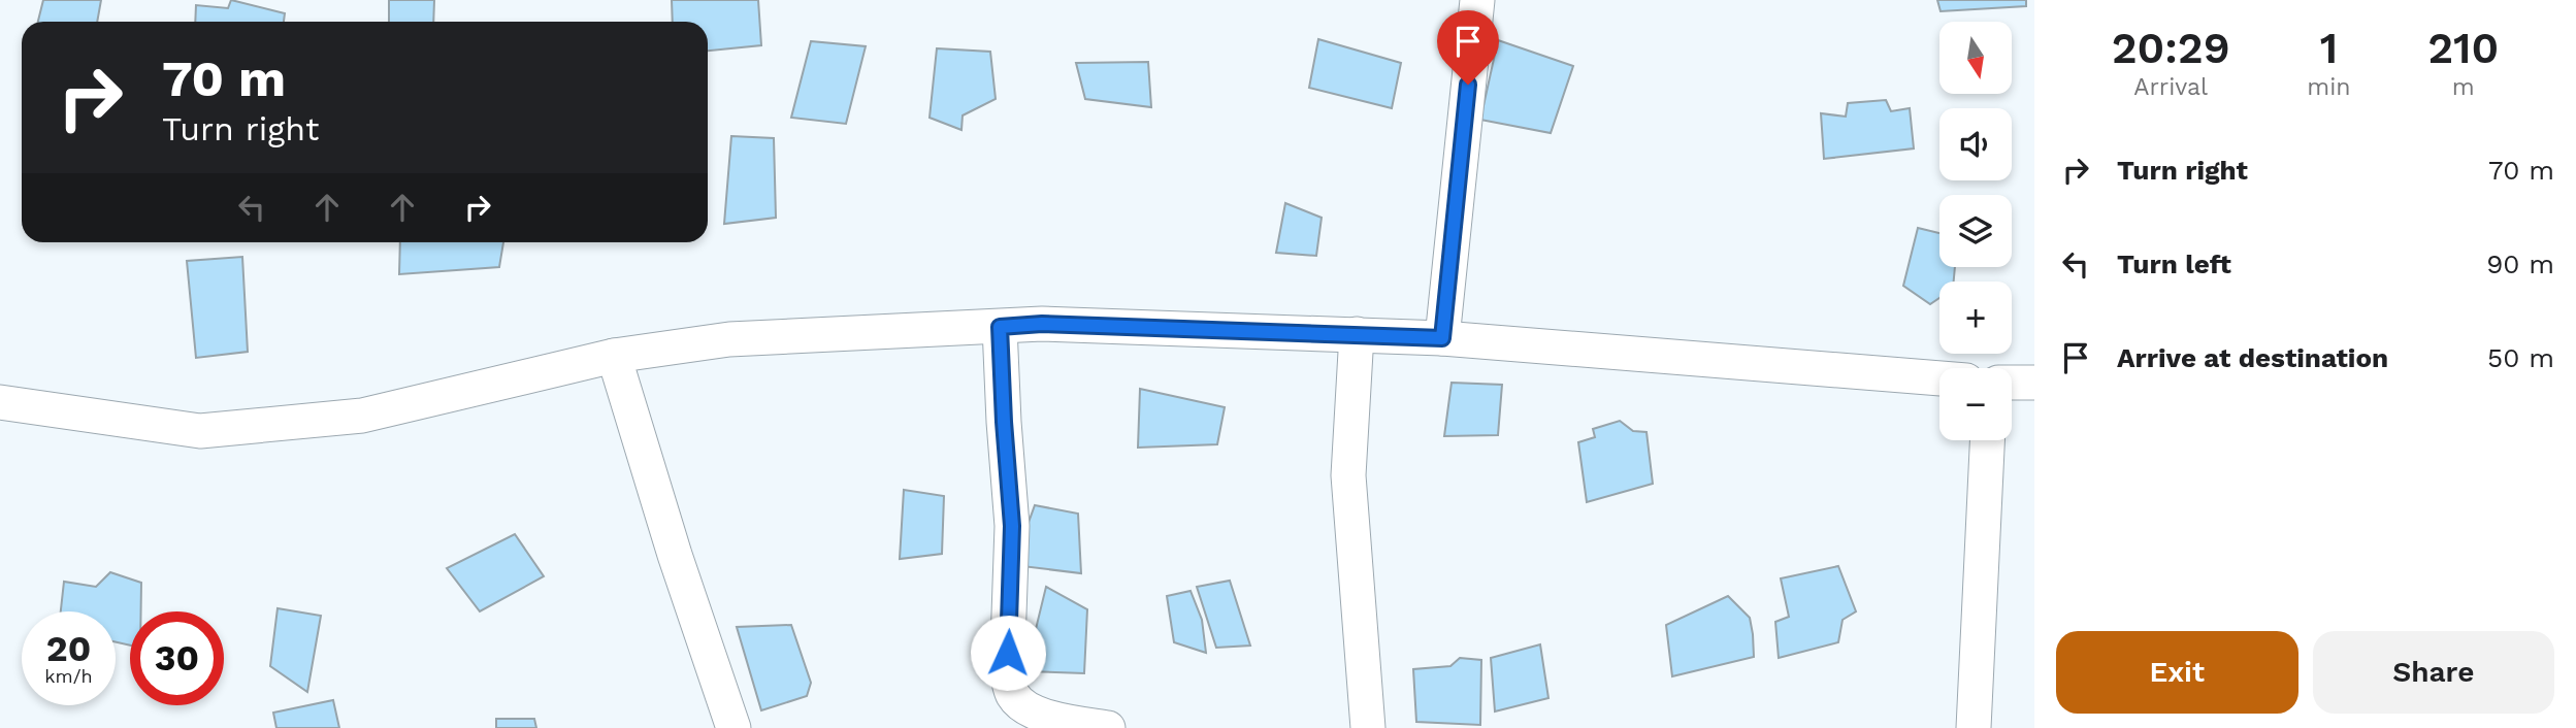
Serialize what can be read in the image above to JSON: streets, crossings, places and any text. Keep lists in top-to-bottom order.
{
  "north": "bottom",
  "page": {
    "eta": [
      "20:29",
      "Arrival",
      "1",
      "min",
      "210",
      "m"
    ],
    "map_buttons": ["+", "−"],
    "turn": ["70 m", "Turn right"],
    "list": [
      {
        "name": "Turn right",
        "value": "70 m"
      },
      {
        "name": "Turn left",
        "value": "90 m"
      },
      {
        "name": "Arrive at destination",
        "value": "50 m"
      }
    ],
    "speed": "20 km/h",
    "limit": "30",
    "buttons": ["Exit", "Share"]
  }
}
